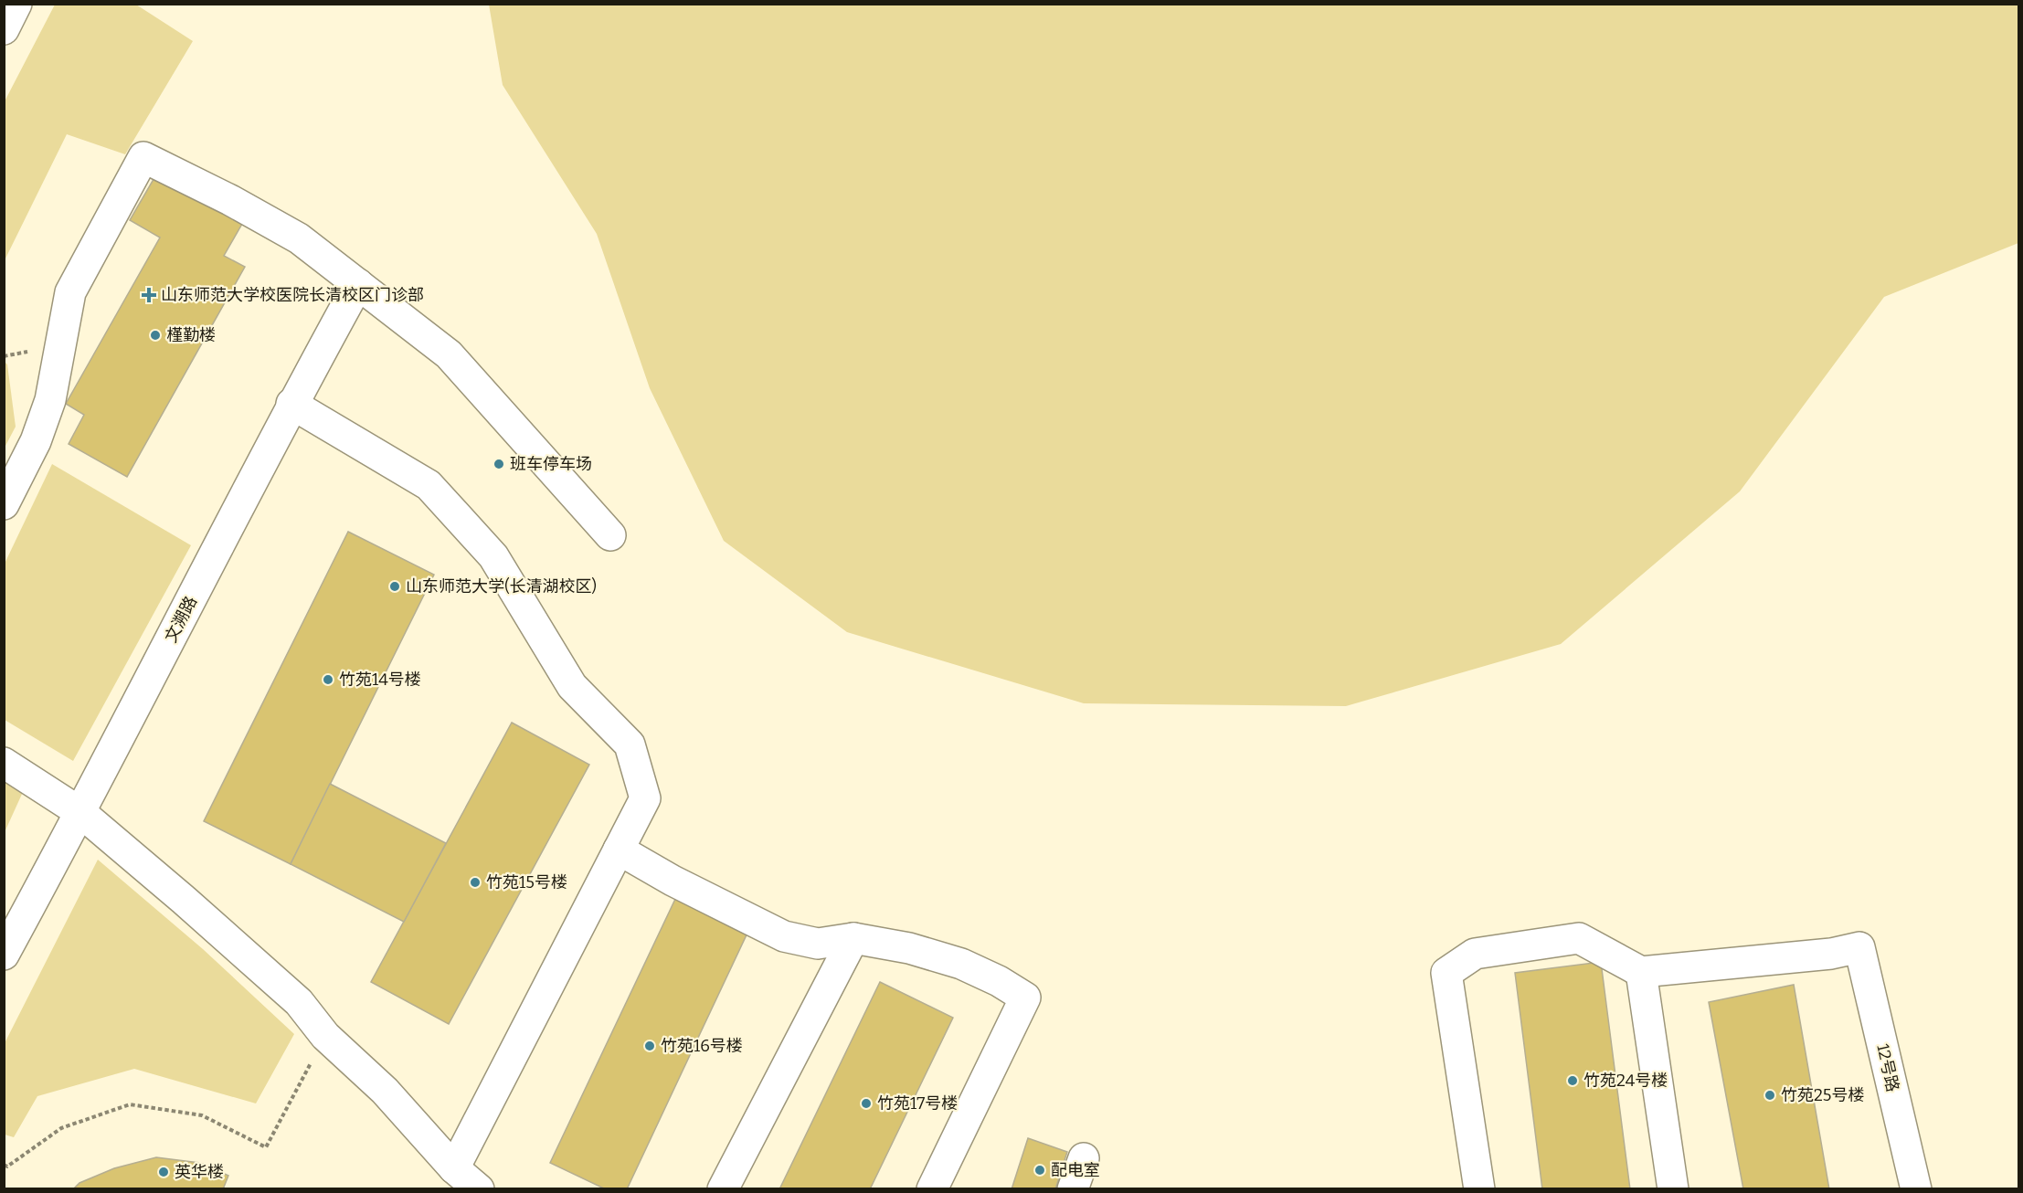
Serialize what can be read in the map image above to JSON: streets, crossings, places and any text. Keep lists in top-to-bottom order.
{
  "streets": {
    "street": ["文溯路", "12号路"]
  },
  "places": {
    "health": ["山东师范大学校医院长清校区门诊部"],
    "other": [
      "槿勤楼",
      "班车停车场",
      "山东师范大学(长清湖校区)",
      "竹苑14号楼",
      "竹苑15号楼",
      "竹苑16号楼",
      "竹苑24号楼",
      "竹苑25号楼",
      "竹苑17号楼",
      "配电室",
      "英华楼"
    ]
  }
}
